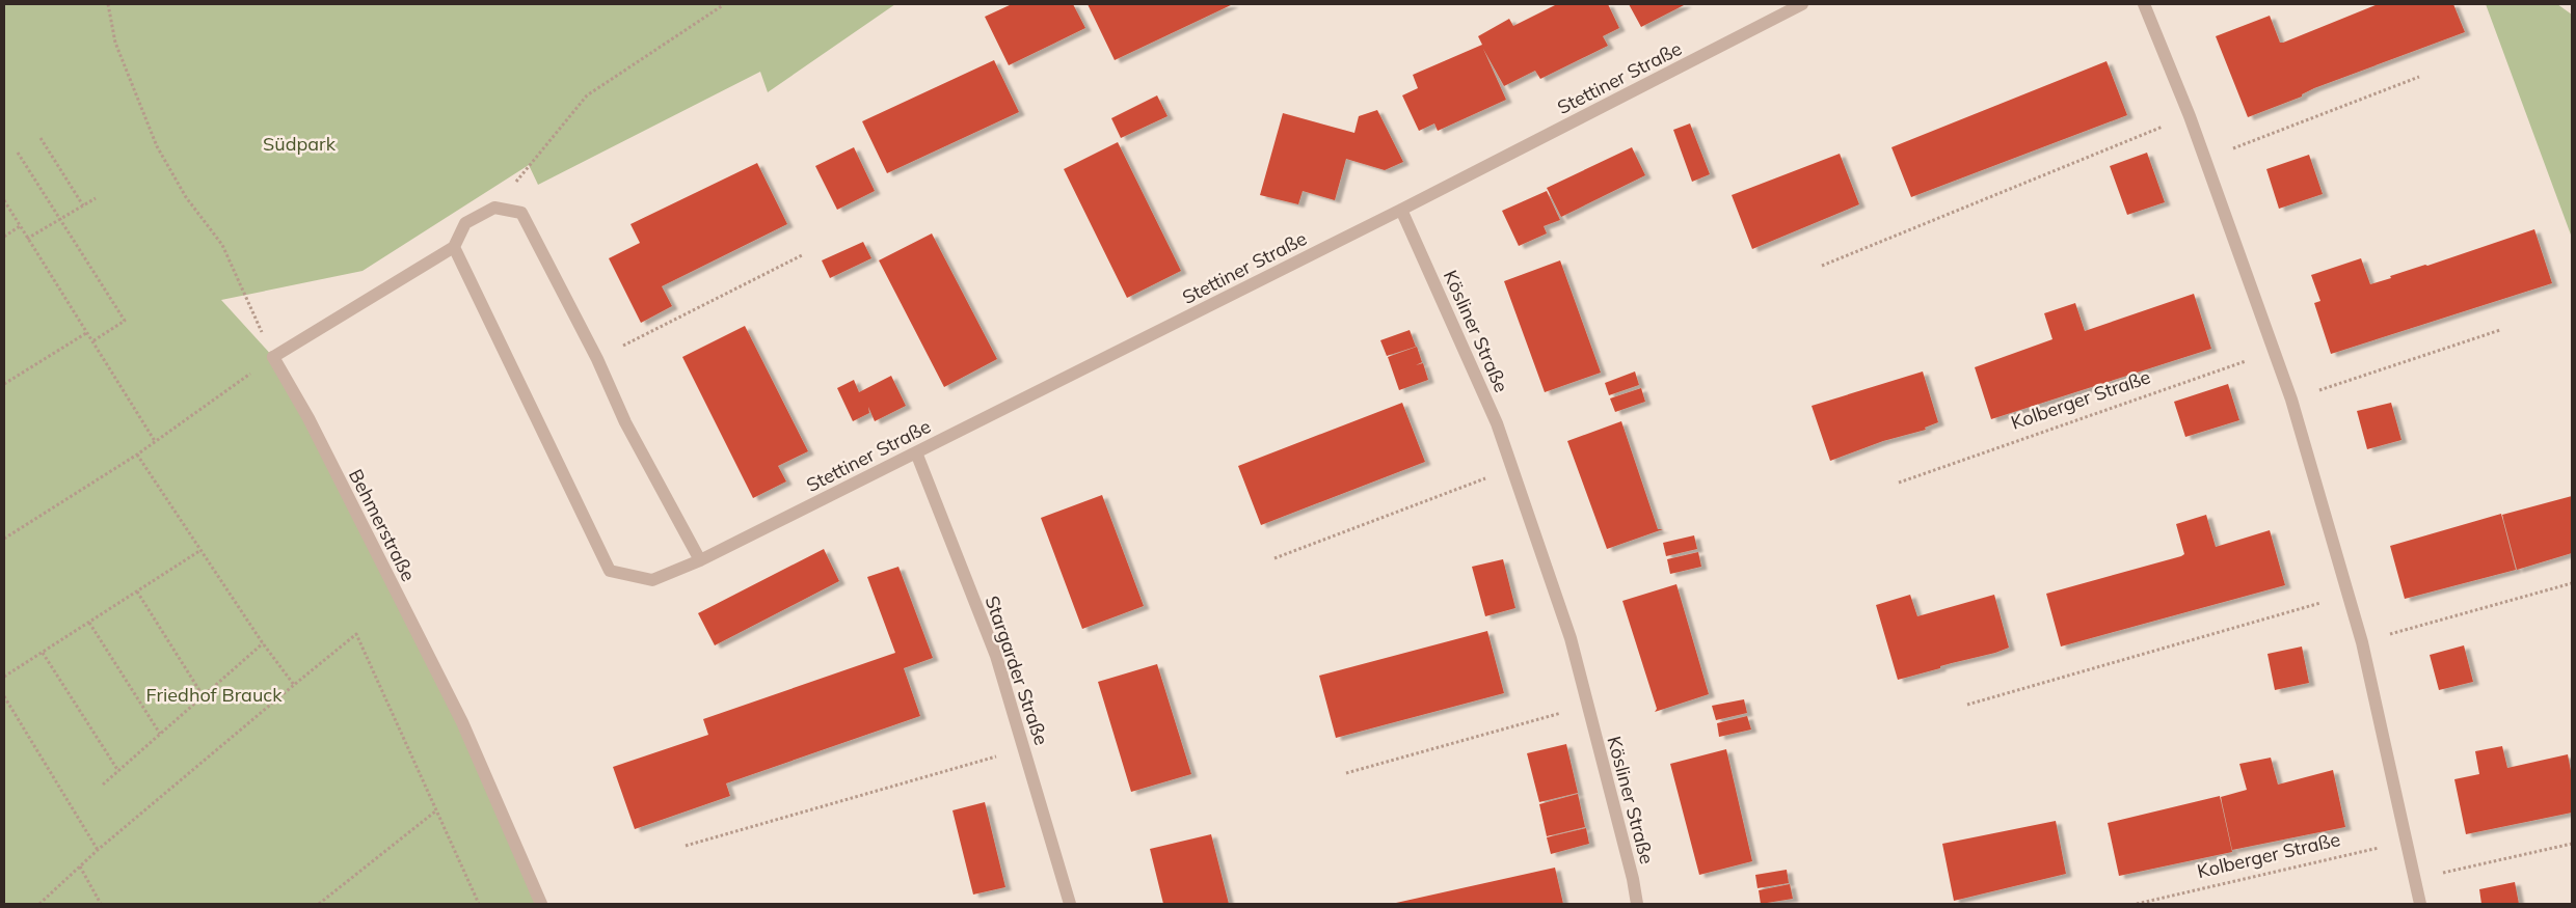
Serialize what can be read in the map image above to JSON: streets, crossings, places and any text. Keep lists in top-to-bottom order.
{
  "streets": {
    "street": [
      "Stettiner Straße",
      "Kösliner Straße",
      "Behmerstraße",
      "Stargarder Straße"
    ],
    "path": ["Kolberger Straße"]
  },
  "crossings": [
    ["Stettiner Straße", "Kösliner Straße"],
    ["Stettiner Straße", "Stargarder Straße"]
  ],
  "parks": ["Südpark", "Friedhof Brauck"]
}
